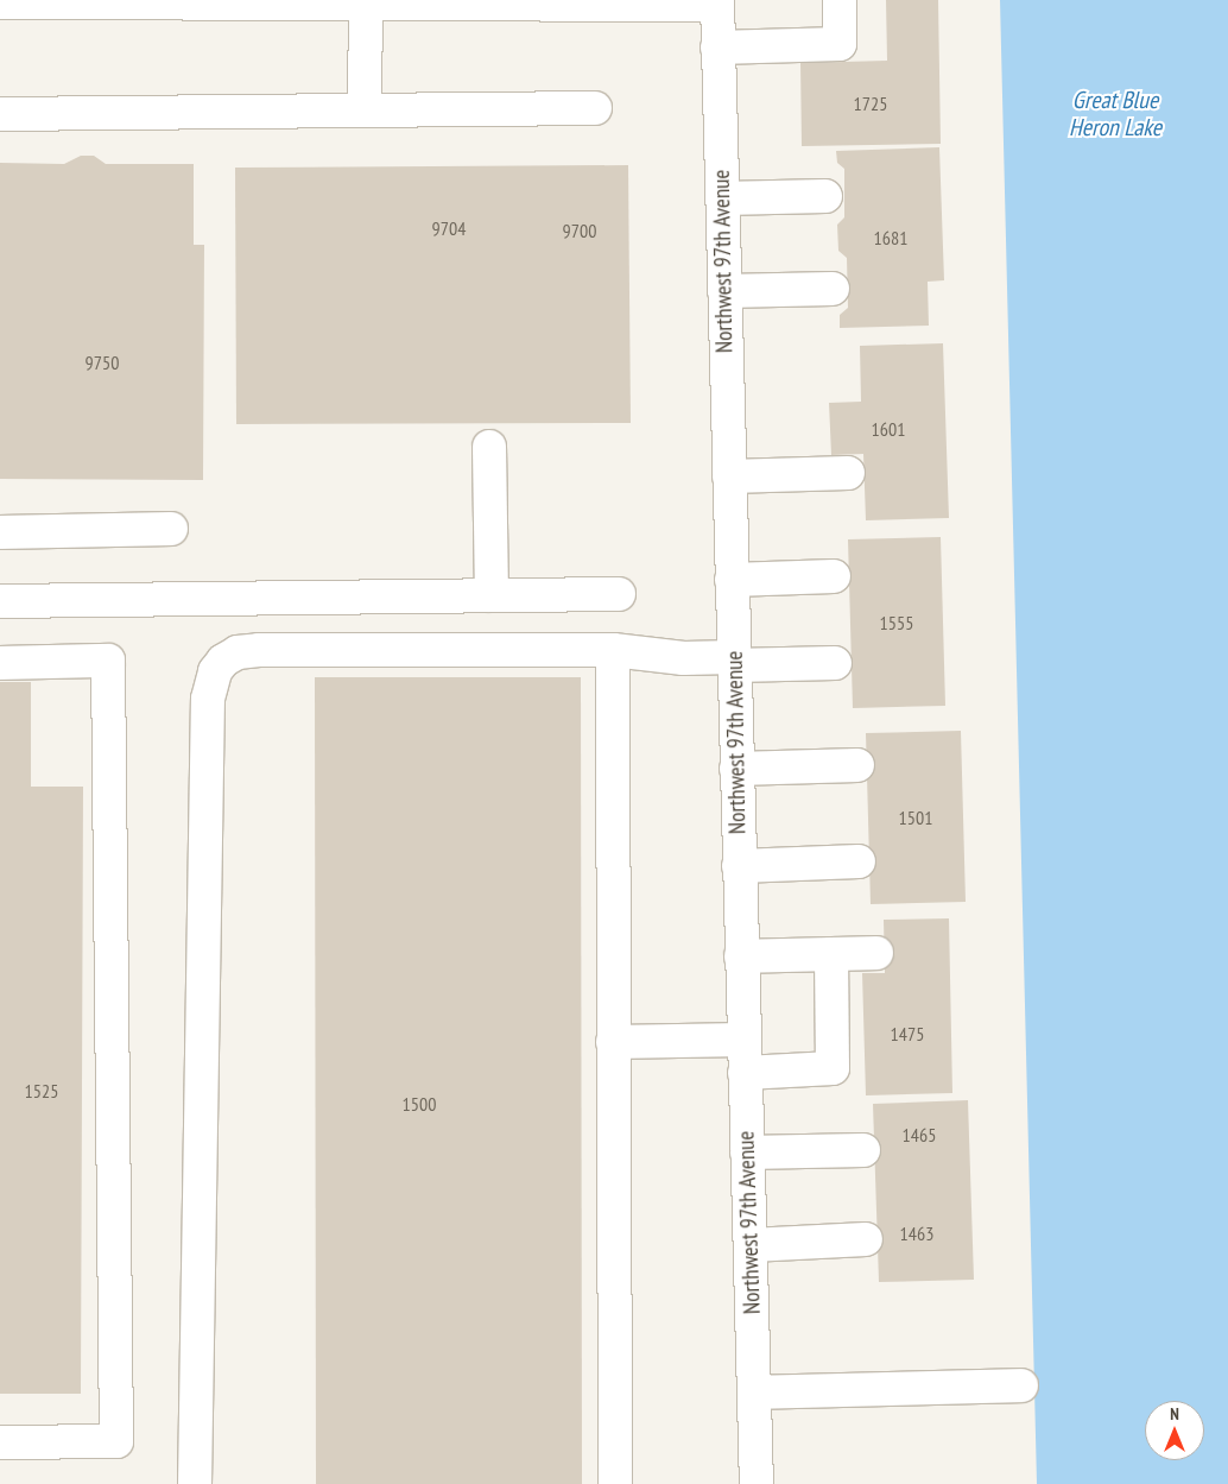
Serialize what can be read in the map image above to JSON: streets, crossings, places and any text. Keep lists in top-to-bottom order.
{
  "streets": {
    "street": ["Northwest 97th Avenue"]
  },
  "water": ["Great Blue Heron Lake"],
  "house_numbers": [
    "1725",
    "9704",
    "9700",
    "1681",
    "9750",
    "1601",
    "1555",
    "1501",
    "1475",
    "1525",
    "1500",
    "1465",
    "1463"
  ],
  "north": "top"
}
